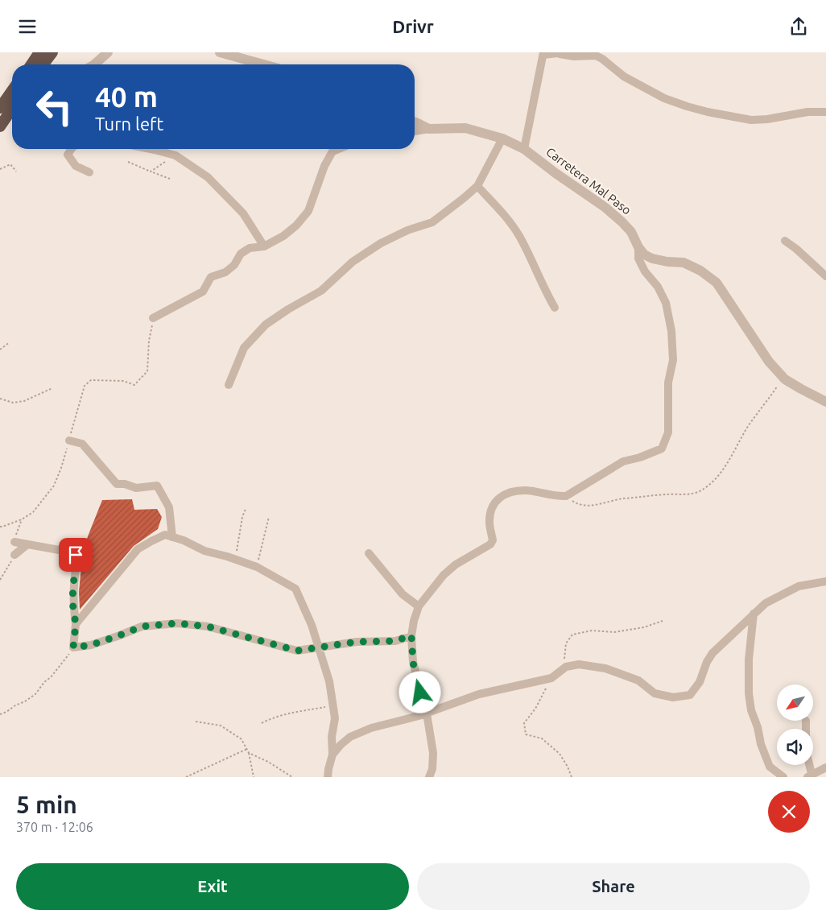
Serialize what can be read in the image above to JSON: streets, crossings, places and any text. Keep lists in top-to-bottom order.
{
  "streets": {
    "street": ["Carretera Mal Paso"]
  },
  "north": "bottom left",
  "page": {
    "header": "Drivr",
    "turn": ["40 m", "Turn left"],
    "heading": ["5 min", "370 m · 12:06"],
    "buttons": ["Exit", "Share"]
  }
}
